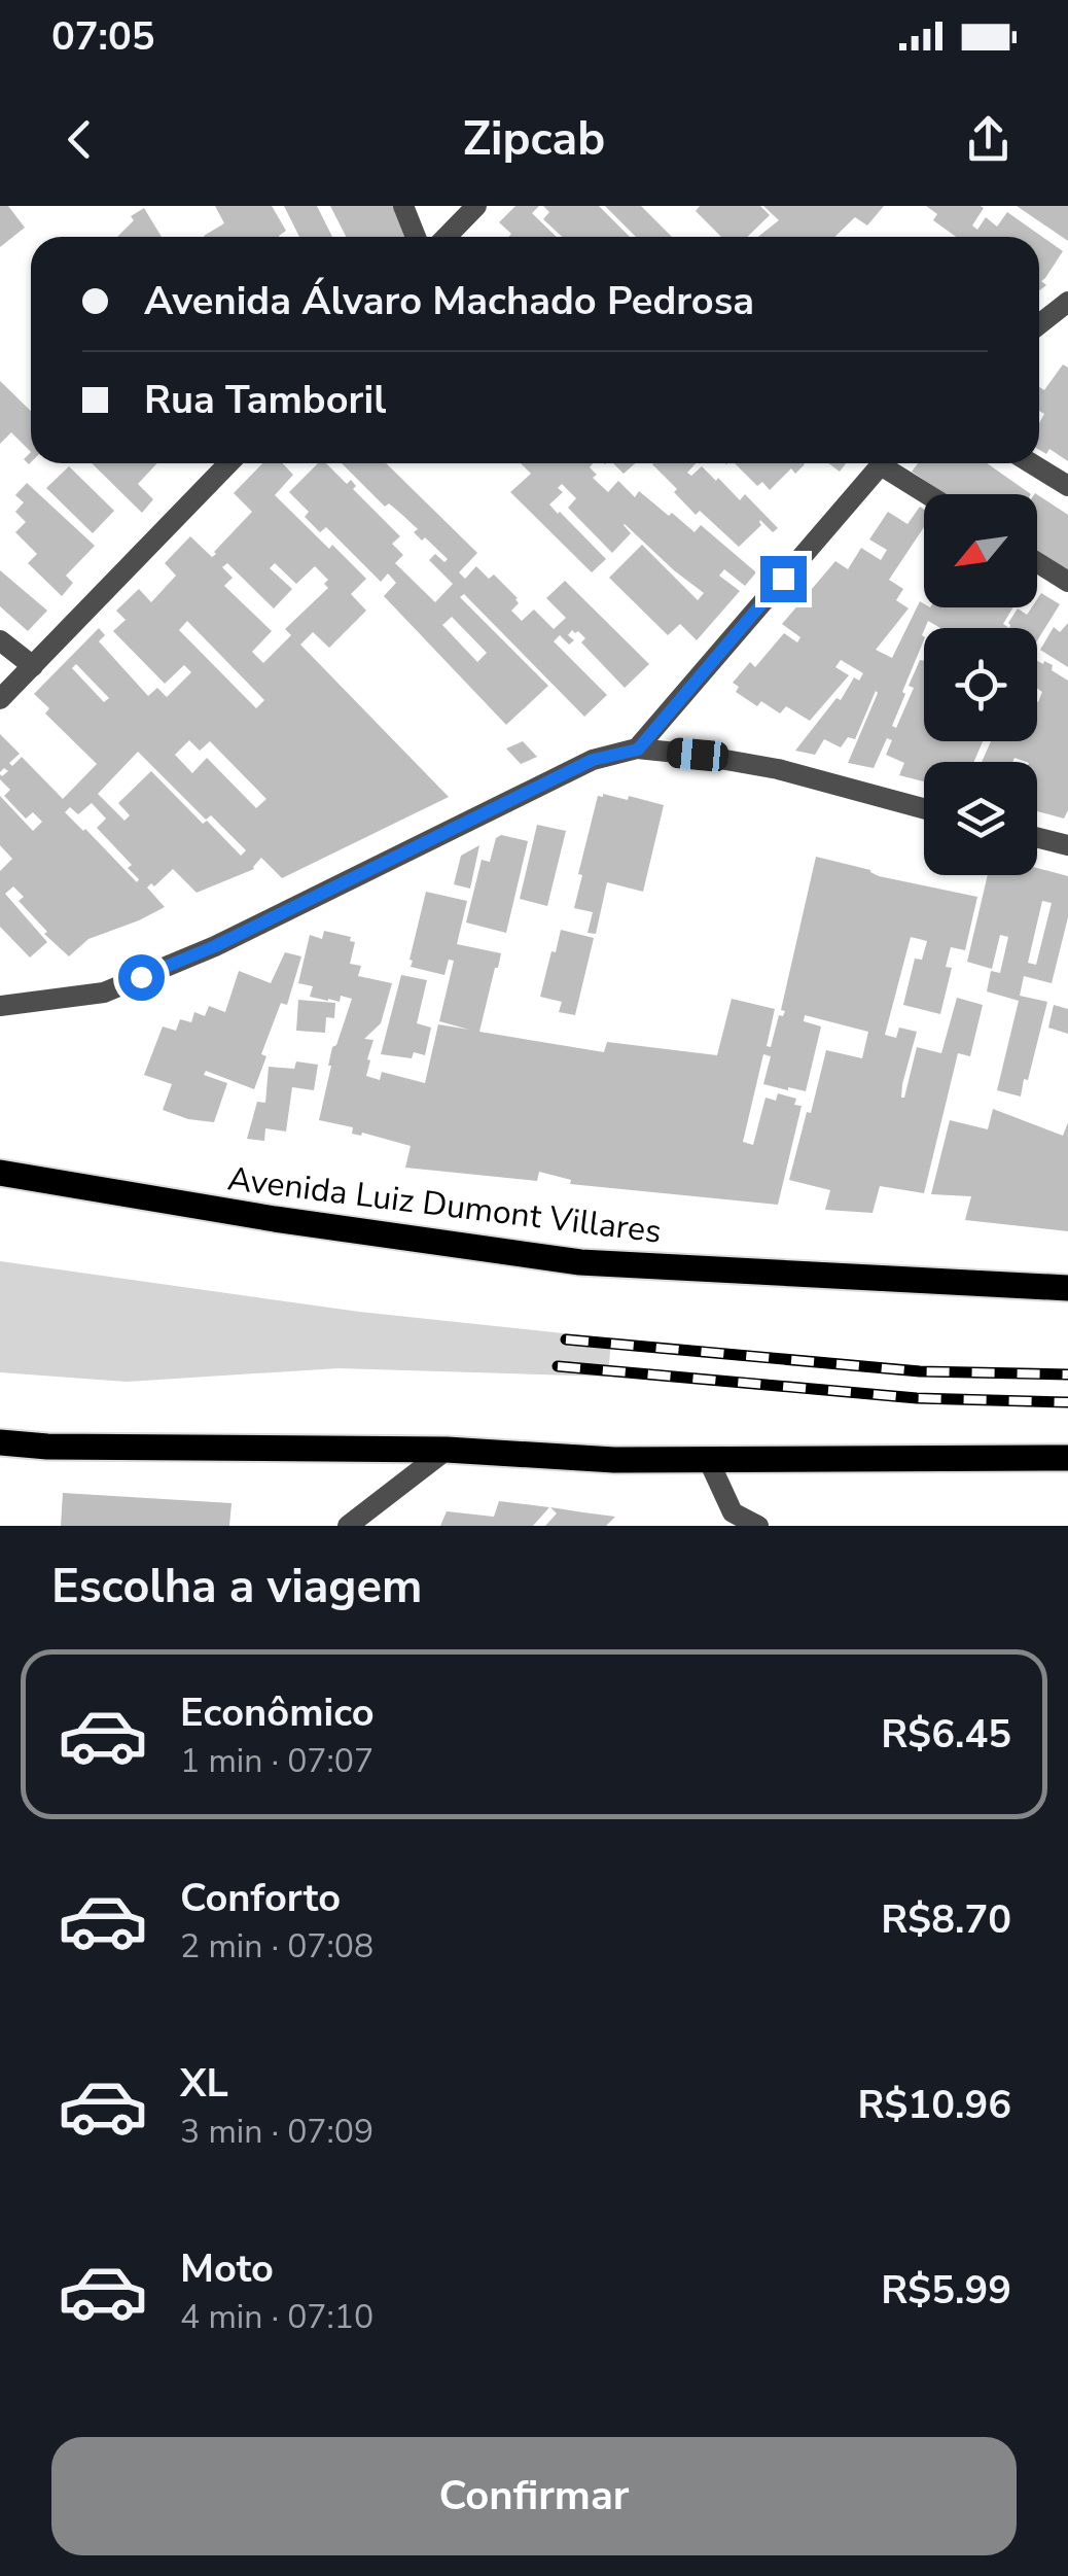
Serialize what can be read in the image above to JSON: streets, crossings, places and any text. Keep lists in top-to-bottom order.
{
  "streets": {
    "main road": ["Avenida Luiz Dumont Villares"]
  },
  "north": "bottom left",
  "page": {
    "status": "07:05",
    "header": "Zipcab",
    "banner": ["Avenida Álvaro Machado Pedrosa", "Rua Tamboril"],
    "heading": "Escolha a viagem",
    "list": [
      {
        "name": "Econômico",
        "note": "1 min · 07:07",
        "value": "R$6.45"
      },
      {
        "name": "Conforto",
        "note": "2 min · 07:08",
        "value": "R$8.70"
      },
      {
        "name": "XL",
        "note": "3 min · 07:09",
        "value": "R$10.96"
      },
      {
        "name": "Moto",
        "note": "4 min · 07:10",
        "value": "R$5.99"
      }
    ],
    "buttons": "Confirmar"
  }
}
